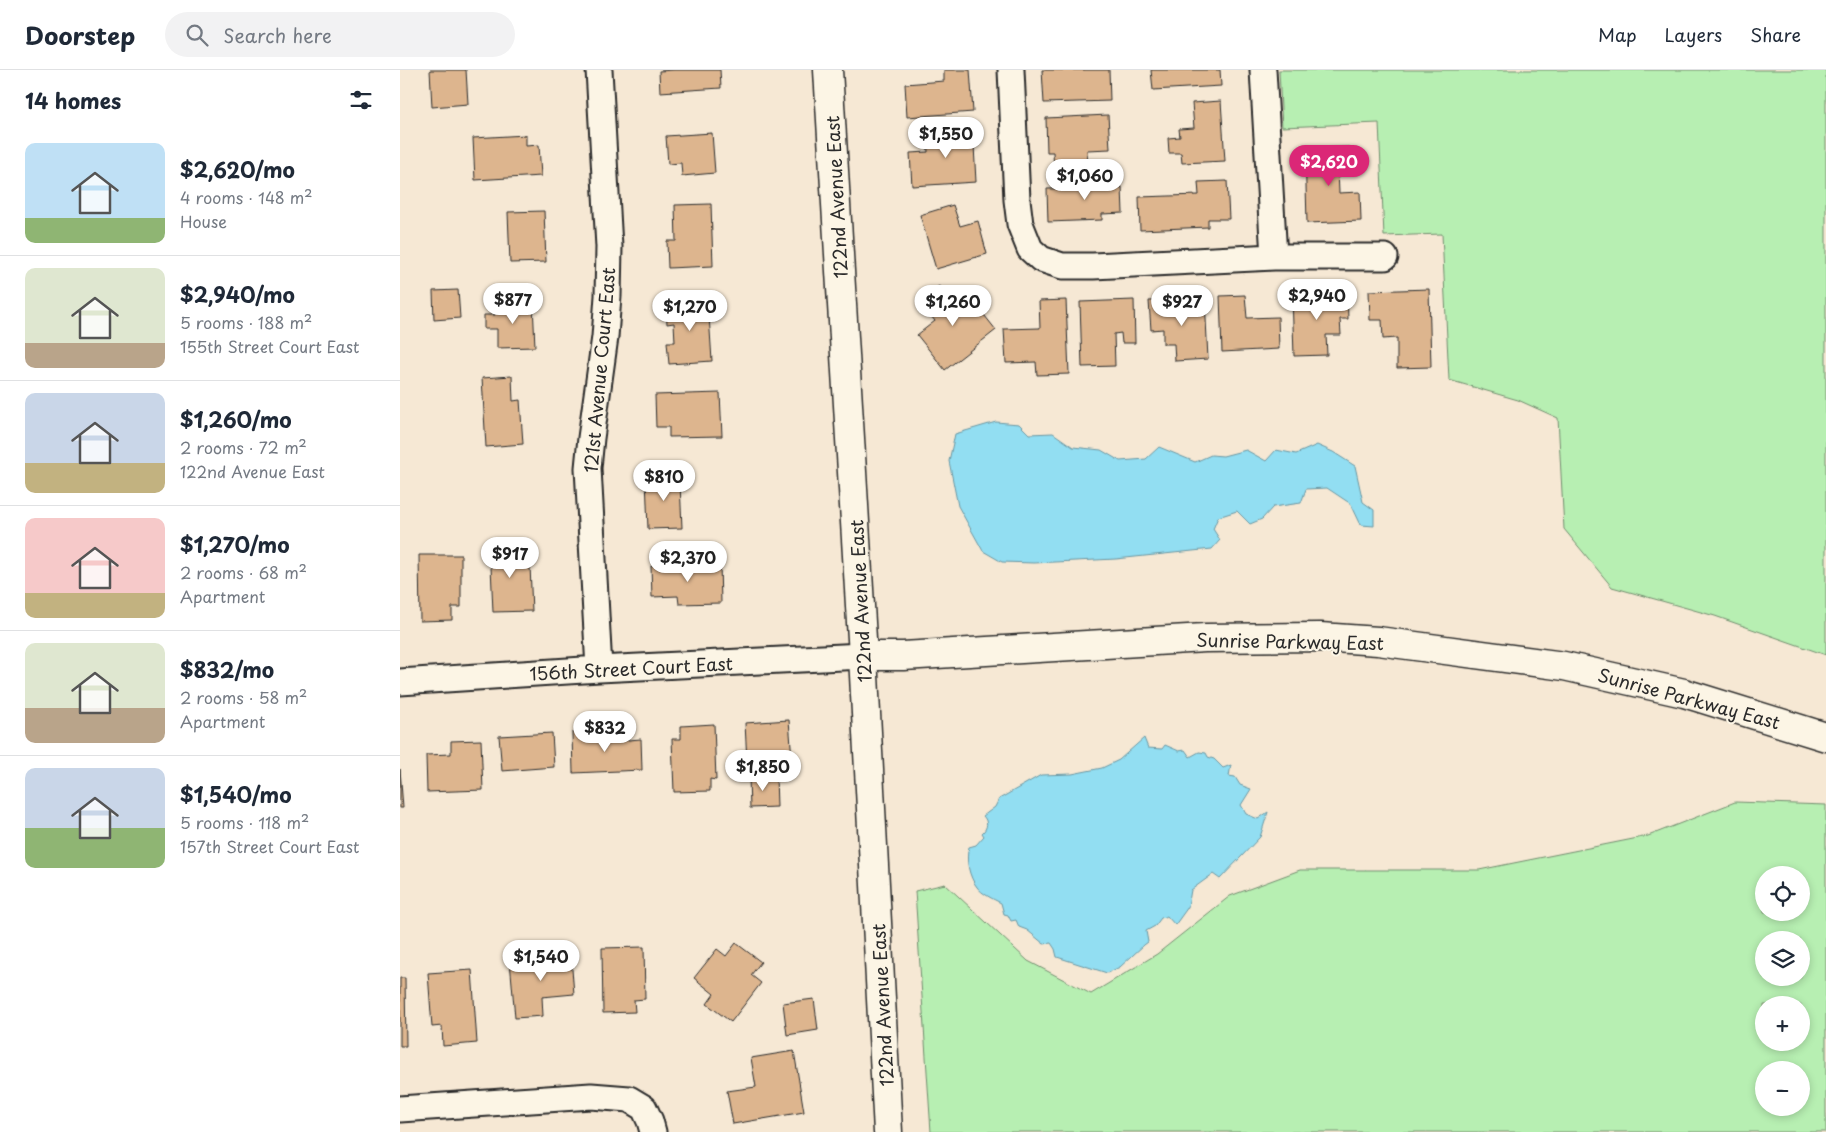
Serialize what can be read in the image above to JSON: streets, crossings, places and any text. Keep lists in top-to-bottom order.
{
  "streets": {
    "main road": ["122nd Avenue East", "Sunrise Parkway East"],
    "street": ["121st Avenue Court East", "156th Street Court East"]
  },
  "crossings": [
    ["122nd Avenue East", "Sunrise Parkway East"],
    ["122nd Avenue East", "156th Street Court East"],
    ["121st Avenue Court East", "156th Street Court East"],
    ["Sunrise Parkway East", "156th Street Court East"]
  ],
  "page": {
    "header": "Doorstep",
    "search": "Search here",
    "nav": ["Map", "Layers", "Share"],
    "heading": "14 homes",
    "price": [
      "$1,550",
      "$2,620",
      "$1,060",
      "$2,940",
      "$877",
      "$1,260",
      "$927",
      "$1,270",
      "$810",
      "$917",
      "$2,370",
      "$832",
      "$1,850",
      "$1,540"
    ],
    "list": [
      {
        "name": "$2,620/mo",
        "note": "4 rooms · 148 m² · House"
      },
      {
        "name": "$2,940/mo",
        "note": "5 rooms · 188 m² · 155th Street Court East"
      },
      {
        "name": "$1,260/mo",
        "note": "2 rooms · 72 m² · 122nd Avenue East"
      },
      {
        "name": "$1,270/mo",
        "note": "2 rooms · 68 m² · Apartment"
      },
      {
        "name": "$832/mo",
        "note": "2 rooms · 58 m² · Apartment"
      },
      {
        "name": "$1,540/mo",
        "note": "5 rooms · 118 m² · 157th Street Court East"
      }
    ],
    "map_buttons": ["+", "−"]
  }
}
